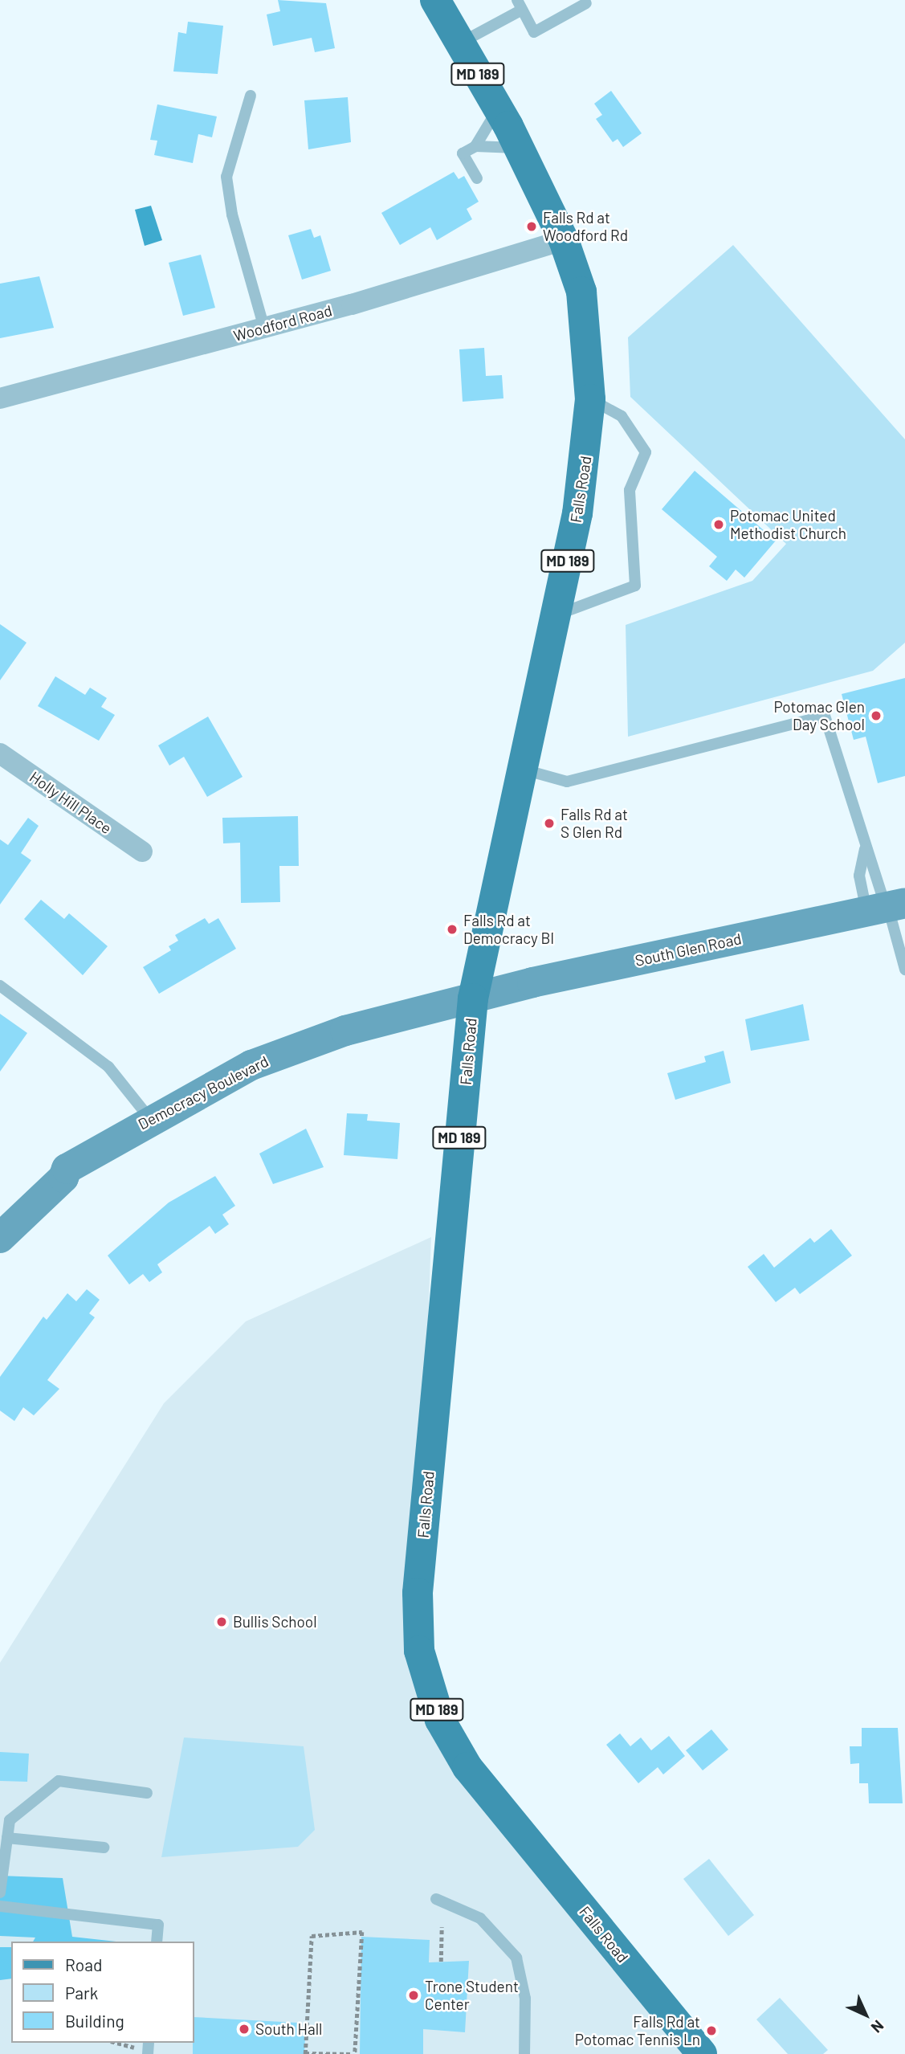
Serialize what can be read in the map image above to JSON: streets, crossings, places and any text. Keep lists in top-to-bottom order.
{
  "streets": {
    "main road": [
      "MD 189",
      "Falls Road",
      "South Glen Road",
      "Democracy Boulevard"
    ],
    "street": ["Woodford Road", "Holly Hill Place"]
  },
  "crossings": [
    ["Woodford Road", "Falls Road"],
    ["Falls Road", "South Glen Road"],
    ["Falls Road", "Democracy Boulevard"],
    ["South Glen Road", "Democracy Boulevard"]
  ],
  "places": [
    "Falls Rd at Woodford Rd",
    "Potomac United Methodist Church",
    "Potomac Glen Day School",
    "Falls Rd at S Glen Rd",
    "Falls Rd at Democracy Bl",
    "Bullis School",
    "Trone Student Center",
    "South Hall",
    "Falls Rd at Potomac Tennis Ln"
  ],
  "legend": ["Road", "Park", "Building"],
  "north": "bottom right"
}
